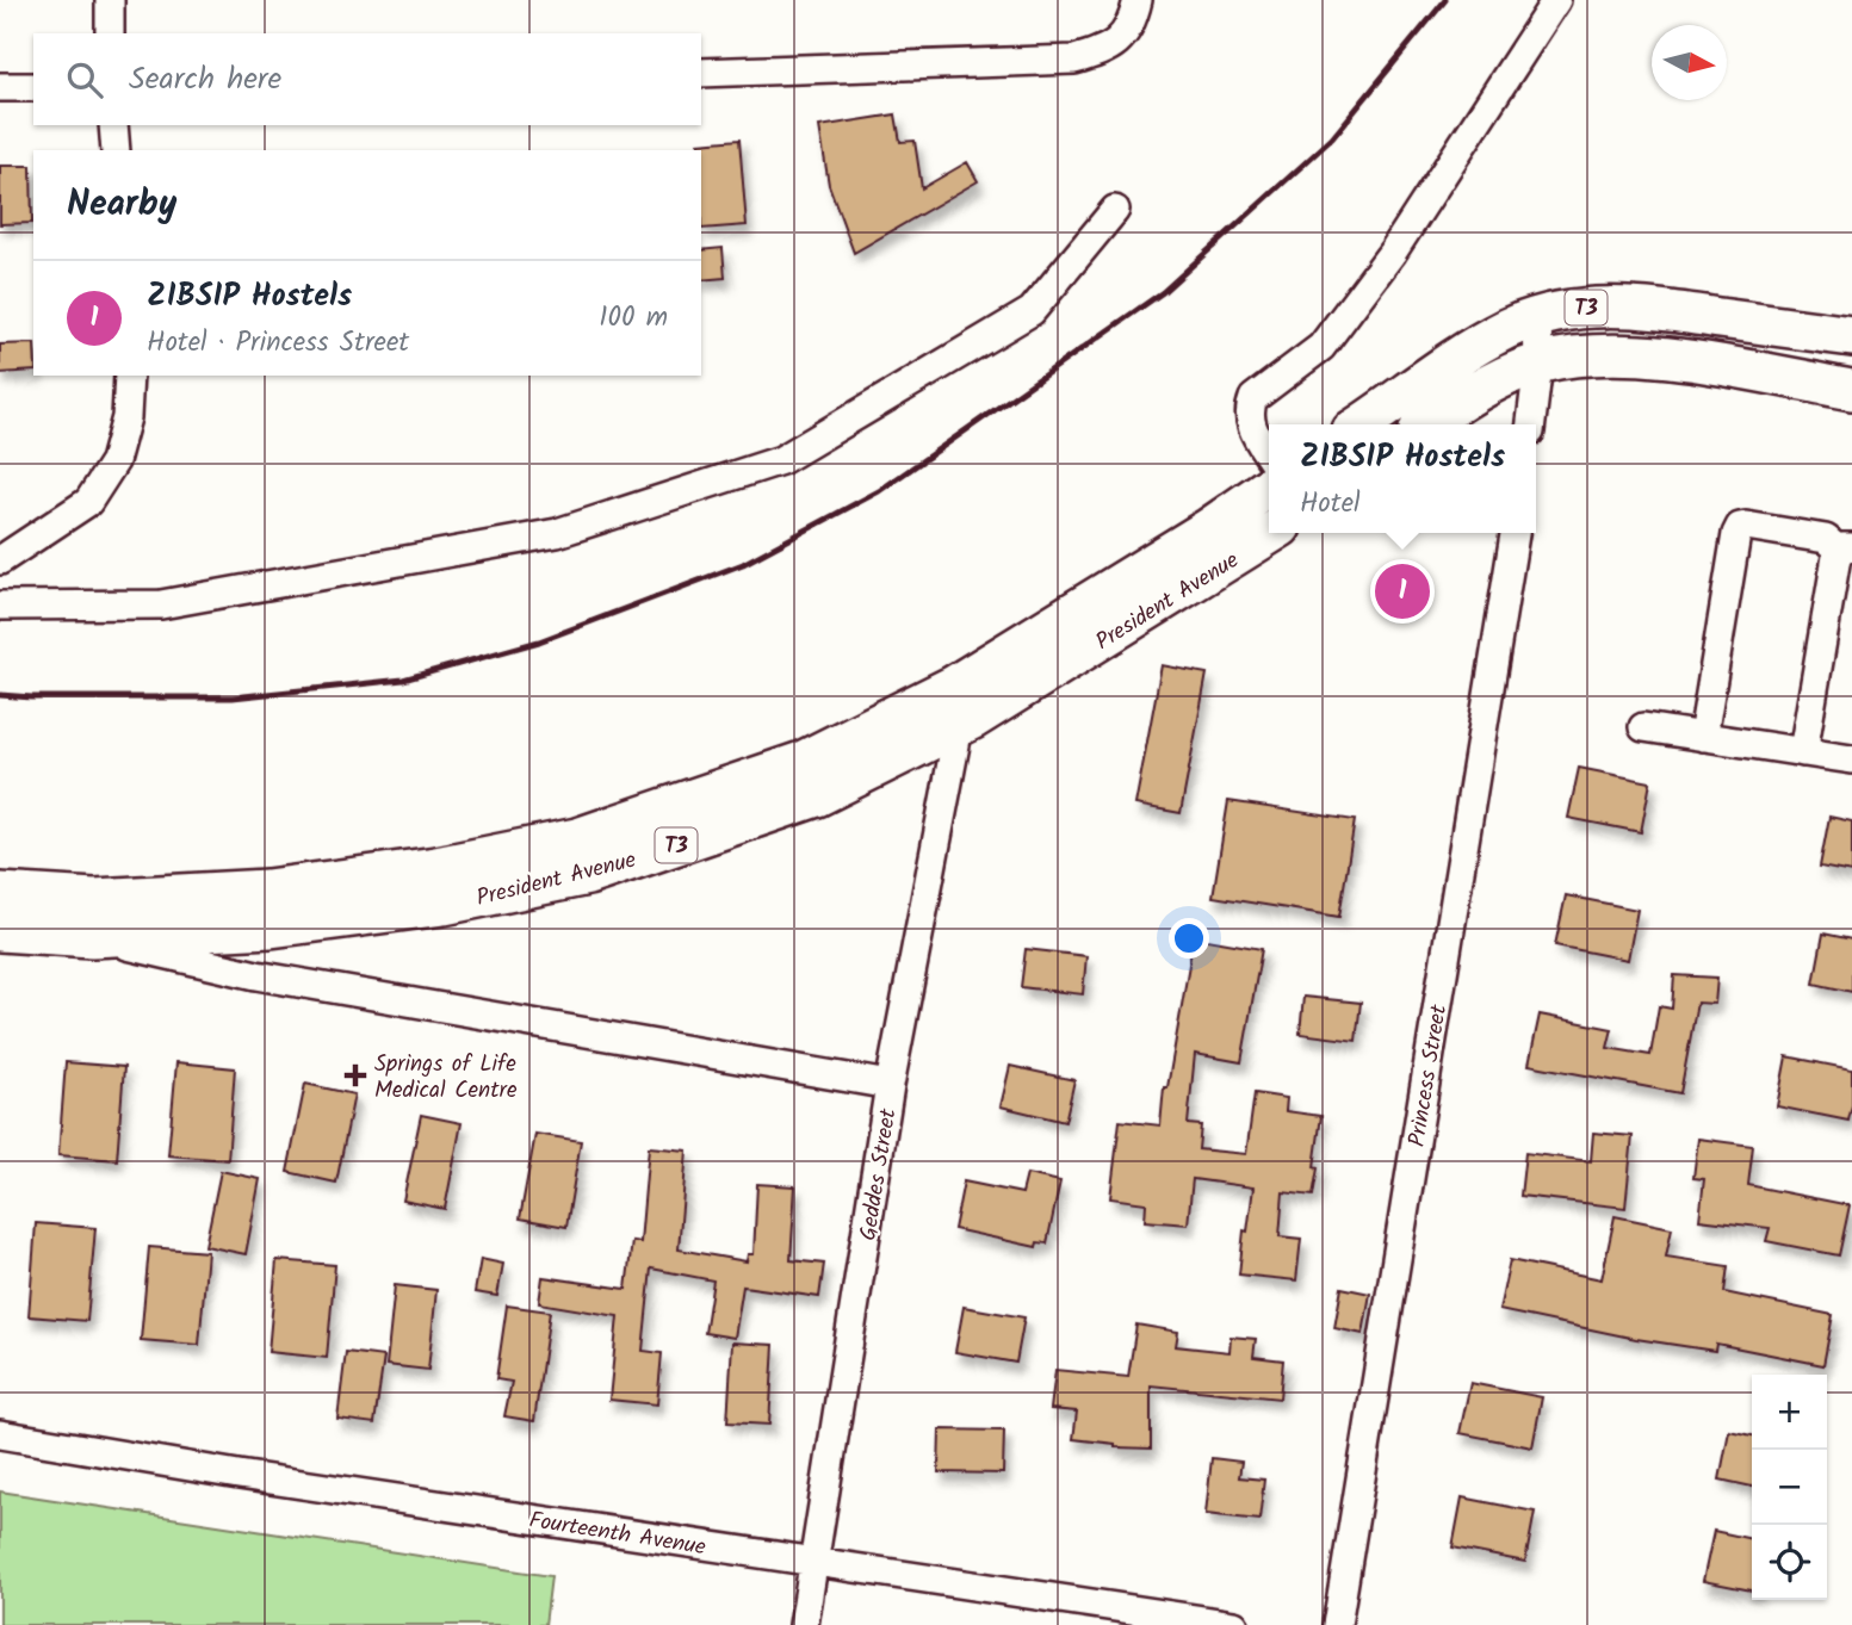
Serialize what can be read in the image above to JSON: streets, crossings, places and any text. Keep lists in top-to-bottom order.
{
  "streets": {
    "highway": ["T3", "President Avenue"],
    "street": ["Princess Street", "Geddes Street", "Fourteenth Avenue"]
  },
  "crossings": [
    ["President Avenue", "Geddes Street"],
    ["Geddes Street", "Fourteenth Avenue"]
  ],
  "places": {
    "health": ["Springs of Life Medical Centre"]
  },
  "north": "right",
  "page": {
    "search": "Search here",
    "heading": "Nearby",
    "list": [
      {
        "mark": "1",
        "name": "ZIBSIP Hostels",
        "note": "Hotel · Princess Street",
        "value": "100 m"
      }
    ],
    "popup": ["ZIBSIP Hostels", "Hotel"],
    "pins": "1",
    "map_buttons": ["+", "−"]
  }
}
